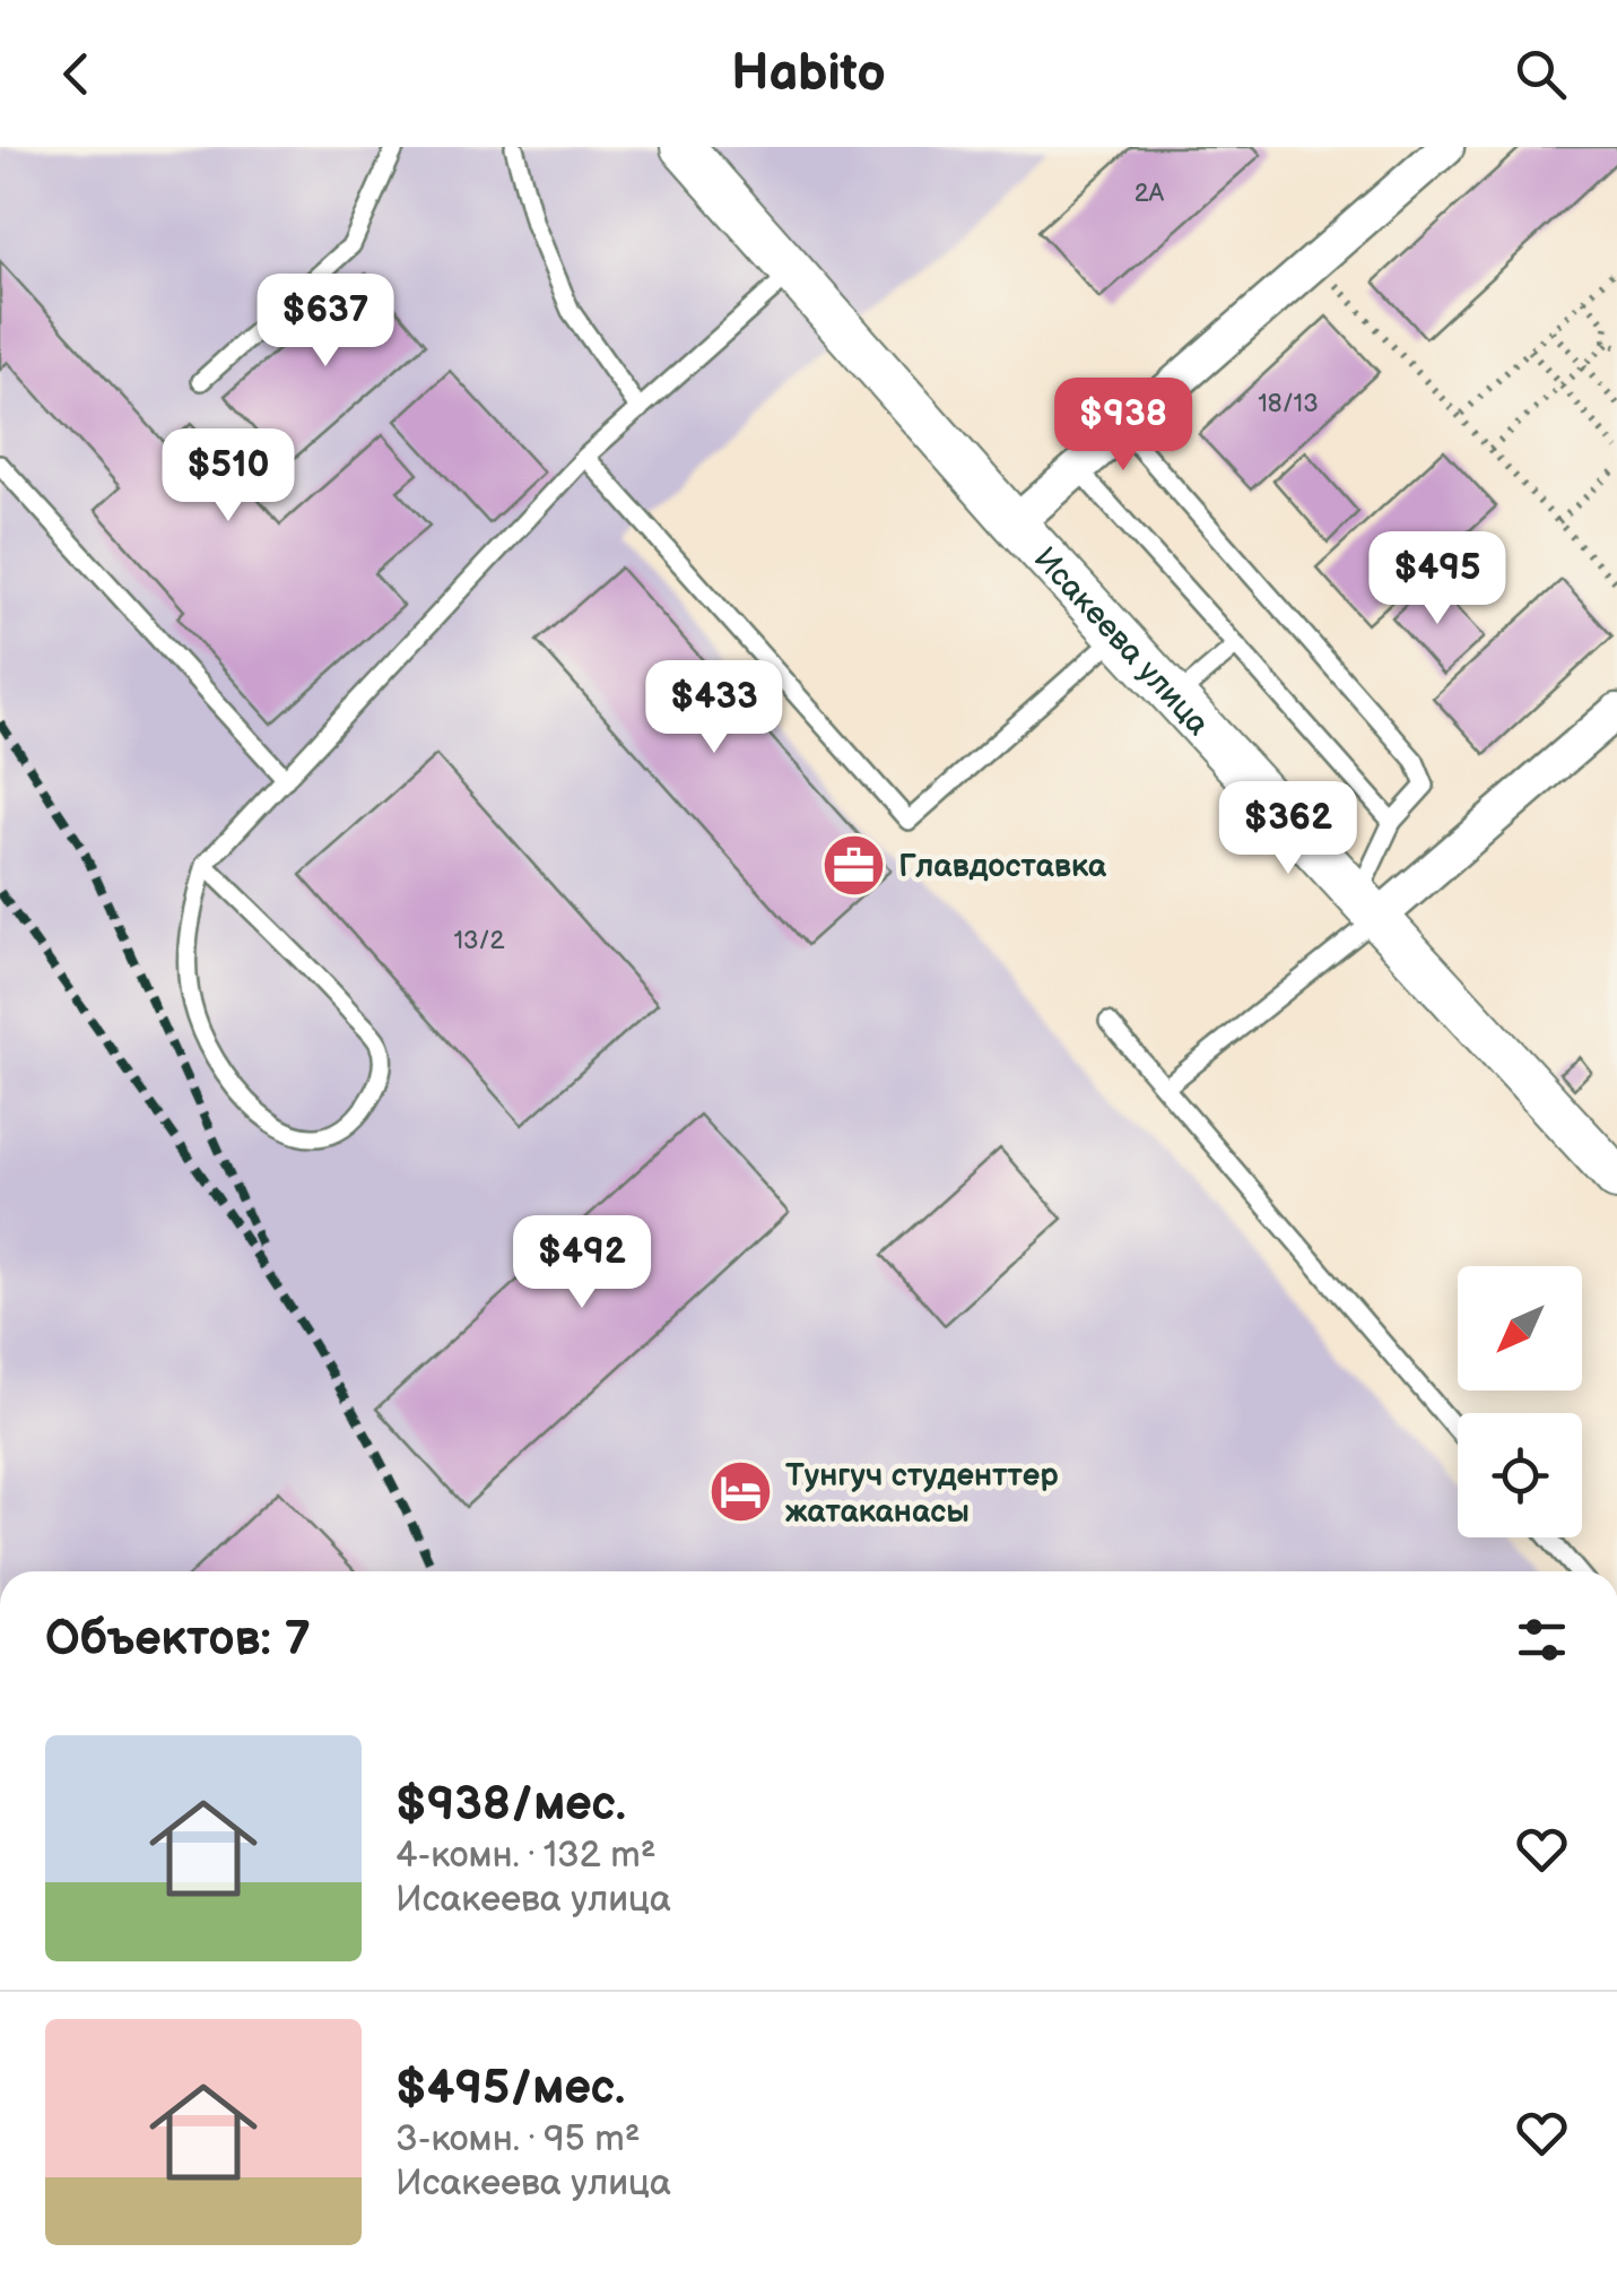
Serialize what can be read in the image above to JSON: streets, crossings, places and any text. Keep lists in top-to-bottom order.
{
  "streets": {
    "street": ["Исакеева улица"]
  },
  "places": {
    "office": ["Главдоставка"],
    "hotel": ["Тунгуч студенттер жатаканасы"]
  },
  "house_numbers": ["2А", "18/13", "13/2"],
  "north": "bottom left",
  "page": {
    "header": "Habito",
    "price": [
      "$637",
      "$938",
      "$510",
      "$495",
      "$433",
      "$362",
      "$492"
    ],
    "heading": "Объектов: 7",
    "list": [
      {
        "name": "$938/мес.",
        "note": "4-комн. · 132 m² · Исакеева улица"
      },
      {
        "name": "$495/мес.",
        "note": "3-комн. · 95 m² · Исакеева улица"
      }
    ]
  }
}
